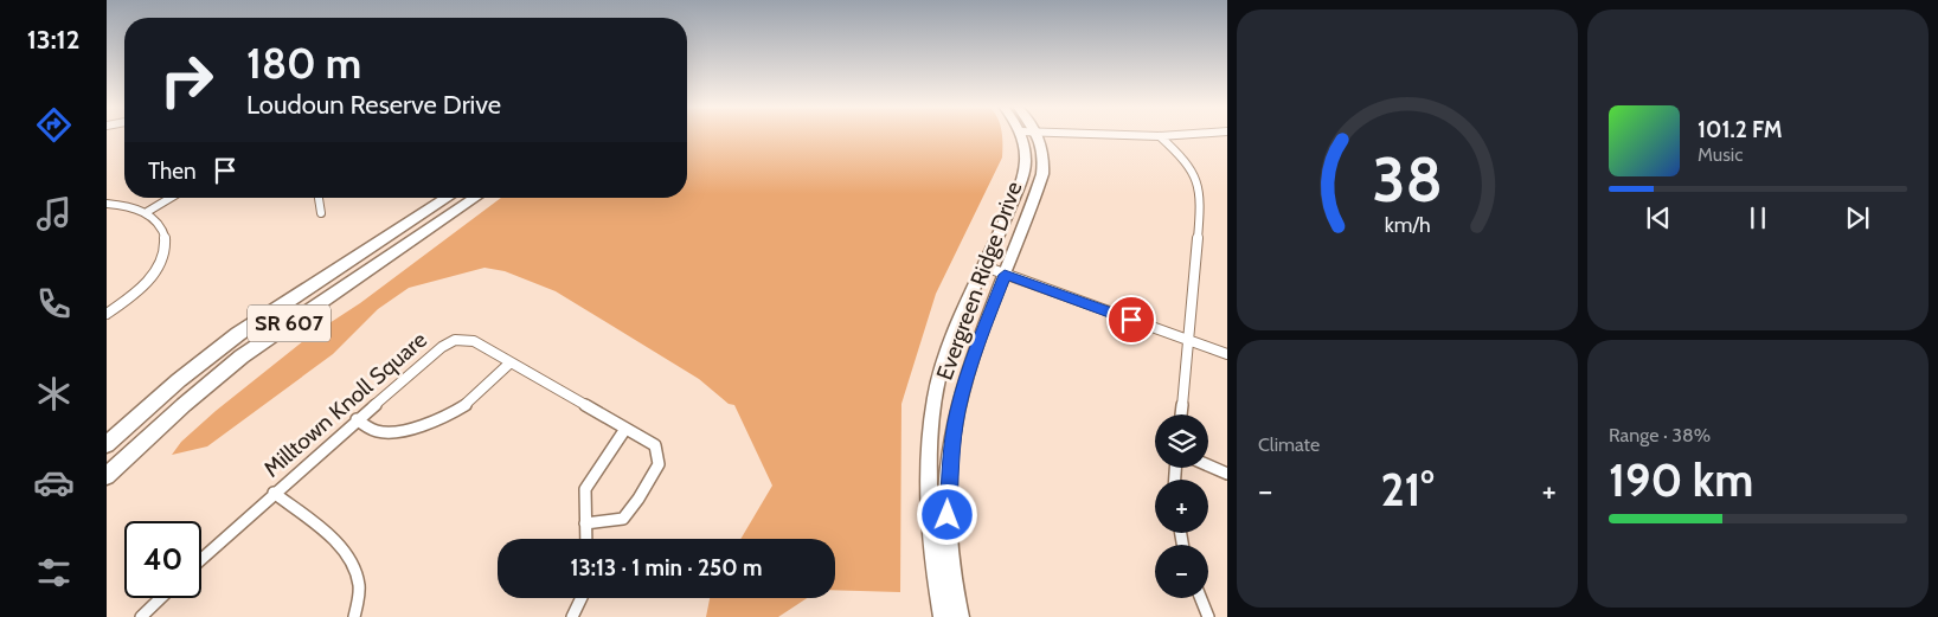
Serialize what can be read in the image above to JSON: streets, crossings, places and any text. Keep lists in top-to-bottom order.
{
  "streets": {
    "main road": ["SR 607"],
    "street": ["Evergreen Ridge Drive", "Milltown Knoll Square"]
  },
  "page": {
    "tabs": "13:12",
    "turn": ["180 m", "Loudoun Reserve Drive"],
    "song": ["101.2 FM", "Music"],
    "then": "Then",
    "tile": [
      "Climate",
      ["Range · 38%", "190 km"]
    ],
    "map_buttons": ["+", "−"],
    "heat": ["−", "21°", "+"],
    "limit": "40",
    "trip": "13:13 · 1 min · 250 m",
    "gauge": ["38", "km/h"]
  }
}
